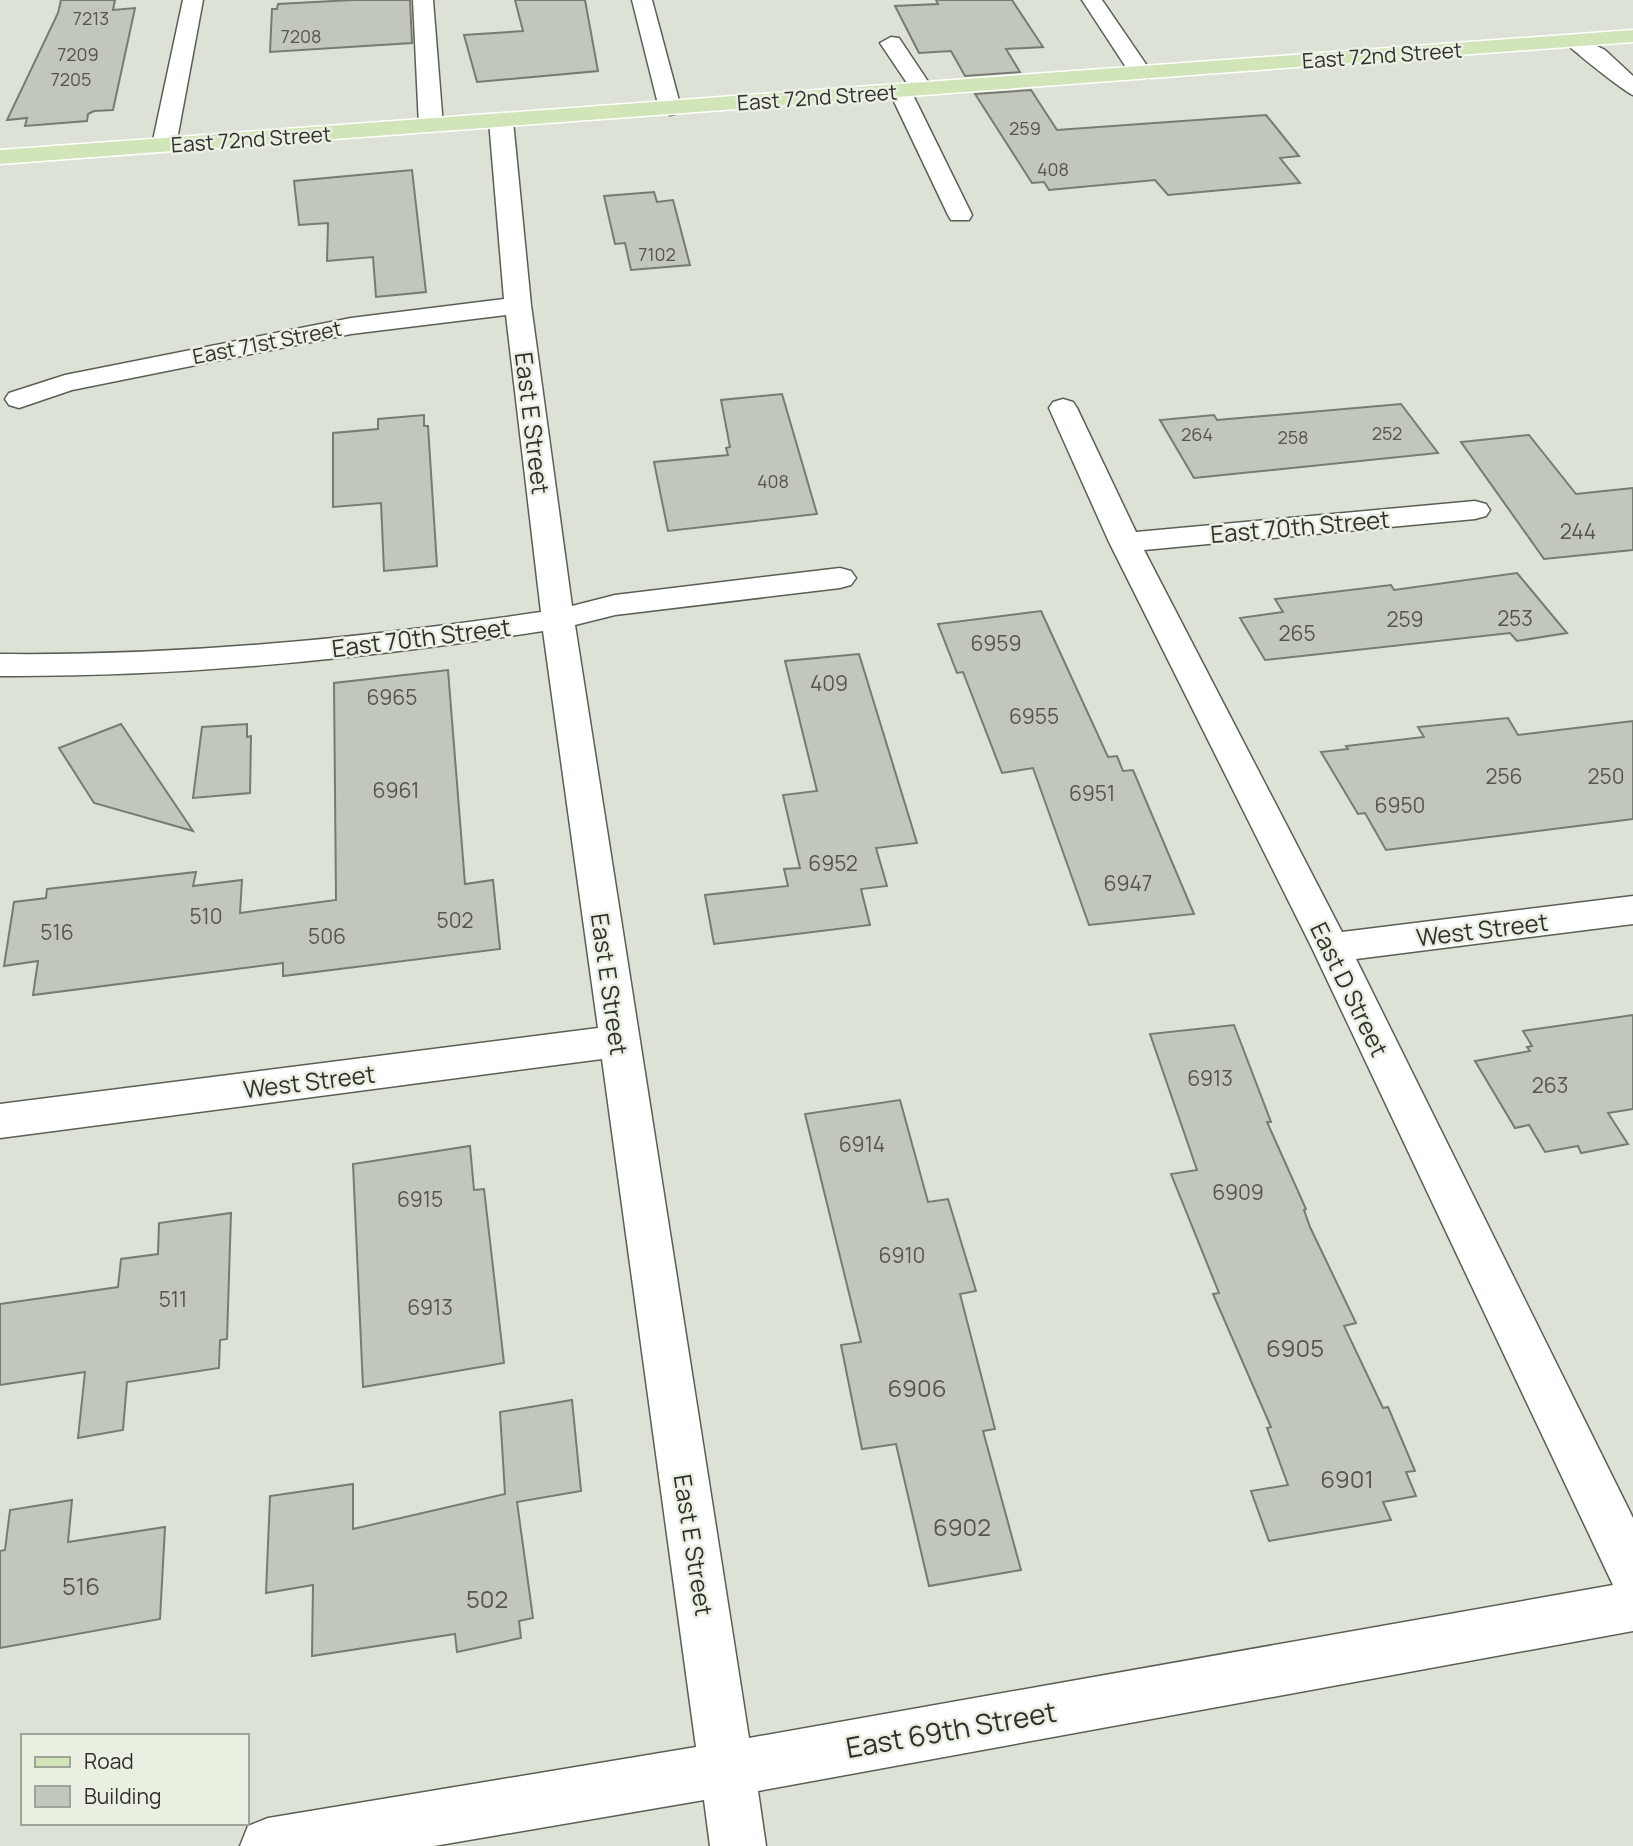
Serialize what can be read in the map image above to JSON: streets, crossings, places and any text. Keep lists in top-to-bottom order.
{
  "streets": {
    "main road": ["East 72nd Street"],
    "street": [
      "East 71st Street",
      "East E Street",
      "East 70th Street",
      "West Street",
      "East D Street",
      "East 69th Street"
    ]
  },
  "crossings": [
    ["East 72nd Street", "East E Street"],
    ["East 71st Street", "East E Street"],
    ["East E Street", "East 70th Street"],
    ["East E Street", "West Street"],
    ["East E Street", "East 69th Street"],
    ["East 70th Street", "East D Street"],
    ["West Street", "East D Street"]
  ],
  "house_numbers": [
    "7213",
    "7208",
    "7209",
    "7205",
    "259",
    "408",
    "7102",
    "252",
    "264",
    "258",
    "408",
    "244",
    "253",
    "259",
    "265",
    "6959",
    "409",
    "6965",
    "6955",
    "256",
    "250",
    "6961",
    "6951",
    "6950",
    "6952",
    "6947",
    "510",
    "502",
    "516",
    "506",
    "6913",
    "263",
    "6914",
    "6909",
    "6915",
    "6910",
    "511",
    "6913",
    "6905",
    "6906",
    "6901",
    "6902",
    "516",
    "502"
  ],
  "legend": ["Road", "Building"]
}
